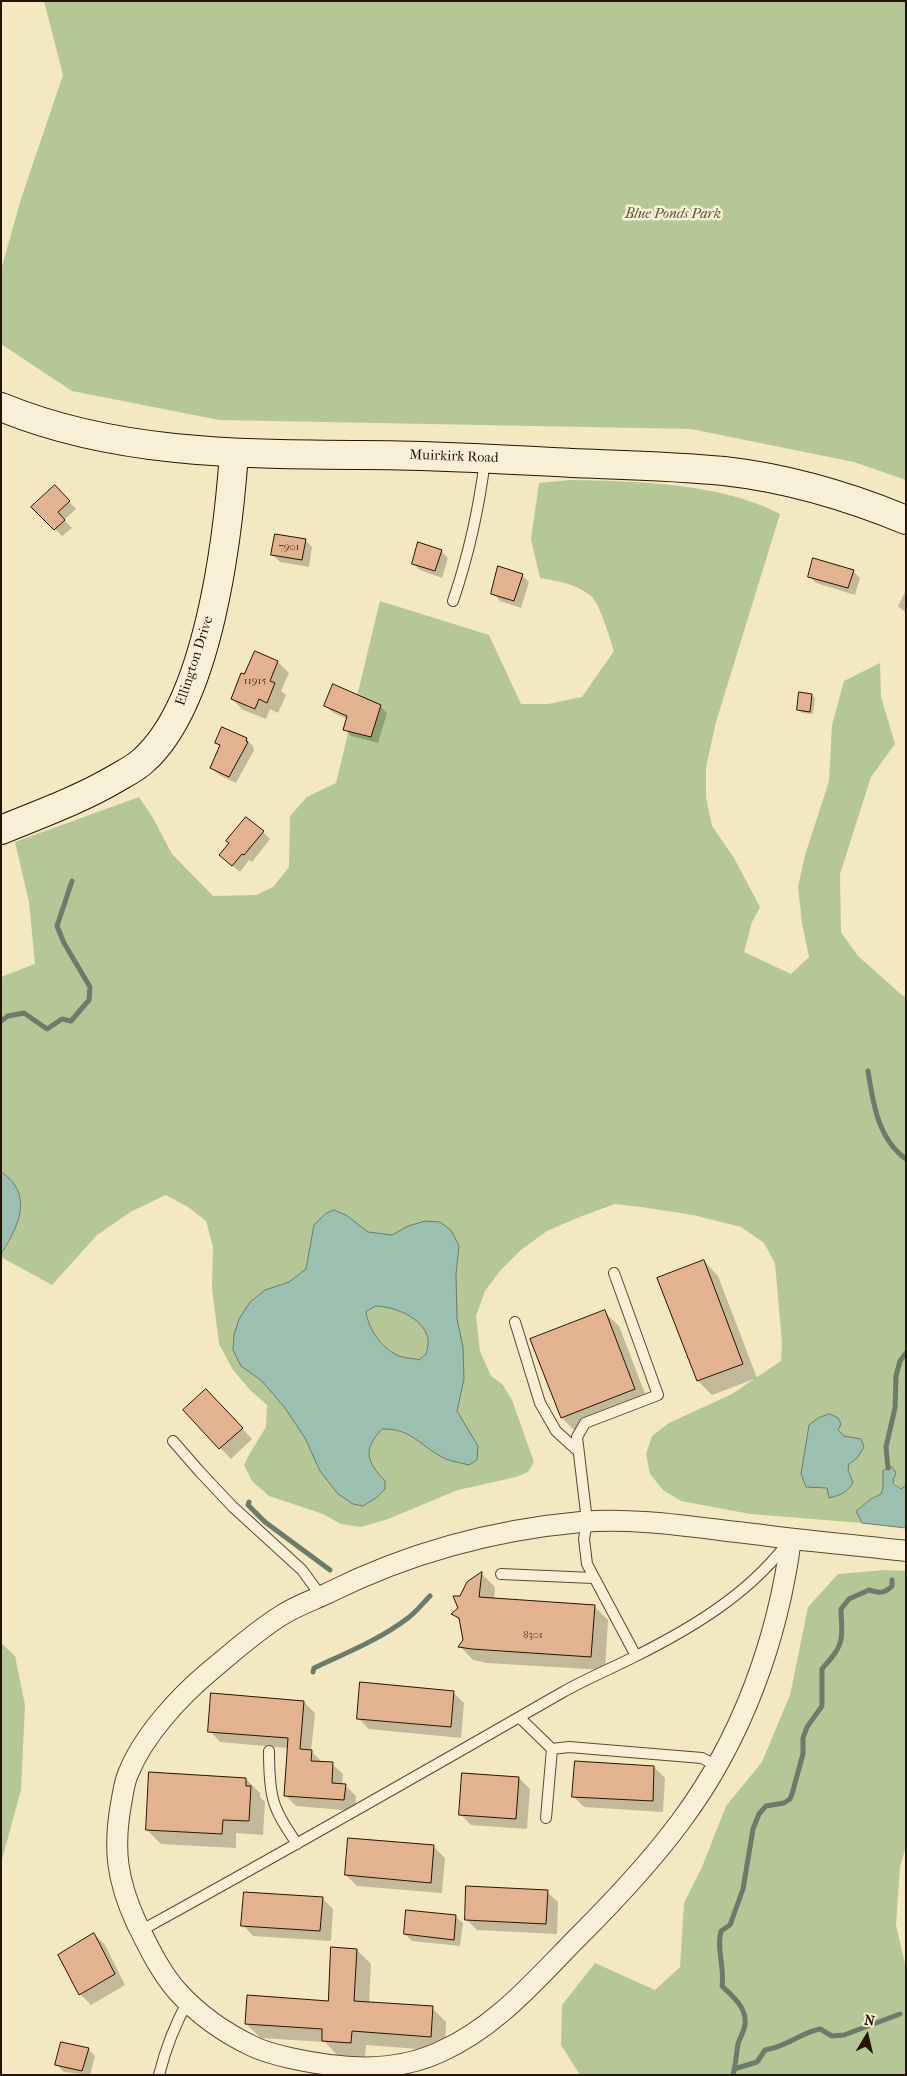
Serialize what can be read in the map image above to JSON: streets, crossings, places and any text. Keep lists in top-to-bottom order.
{
  "streets": {
    "main road": ["Muirkirk Road", "Ellington Drive"]
  },
  "crossings": [
    ["Muirkirk Road", "Ellington Drive"]
  ],
  "parks": ["Blue Ponds Park"],
  "house_numbers": ["7901", "11915", "8301"],
  "north": "top"
}
